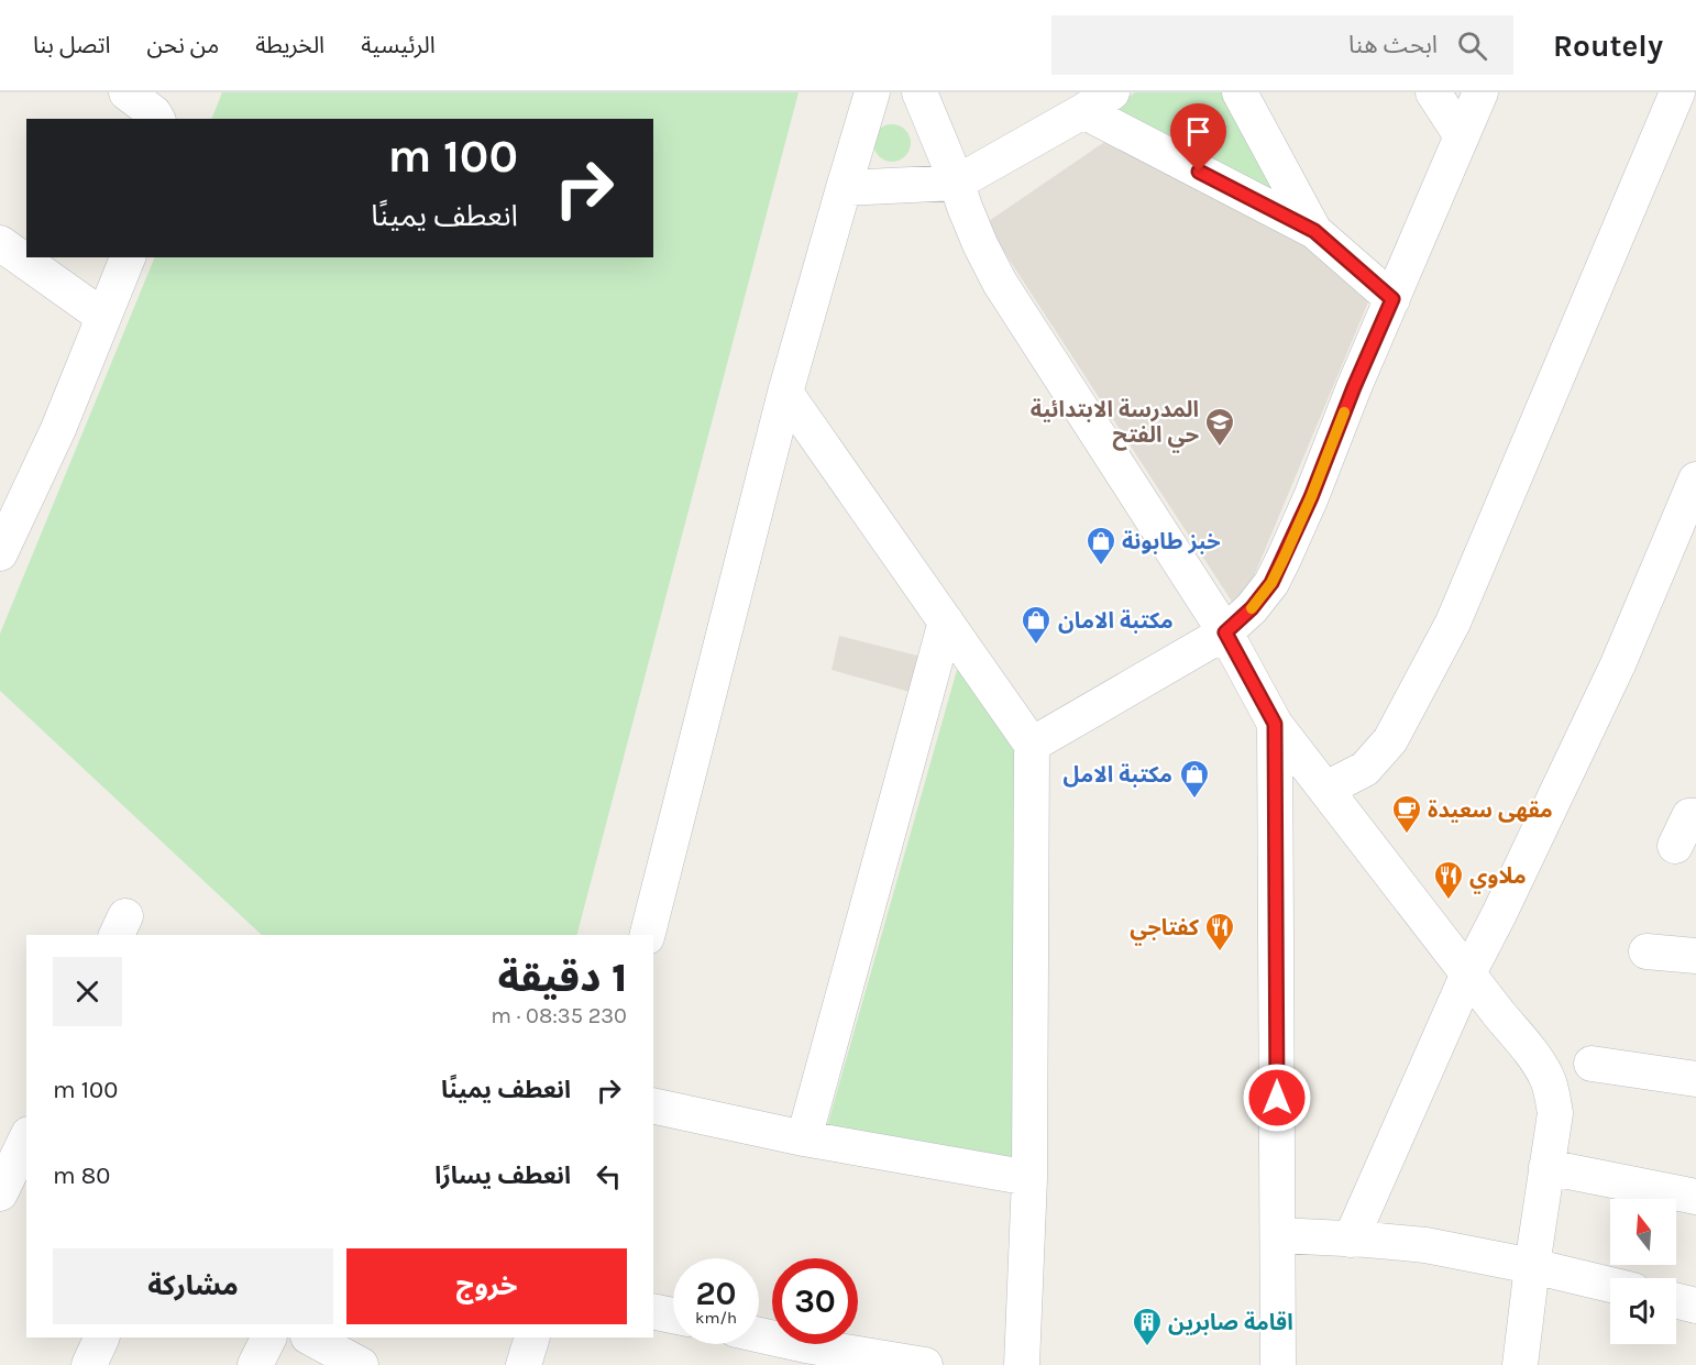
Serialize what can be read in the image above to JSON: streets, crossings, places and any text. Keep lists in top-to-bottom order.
{
  "places": {
    "school or university": ["المدرسة الابتدائية حي الفتح"],
    "shop": ["خبز طابونة", "مكتبة الامان", "مكتبة الامل"],
    "cafe": ["مقهى سعيدة"],
    "restaurant": ["ملاوي", "كفتاجي"],
    "building": ["اقامة صابرين"]
  },
  "north": "top",
  "page": {
    "header": "Routely",
    "search": "ابحث هنا",
    "nav": [
      "الرئيسية",
      "الخريطة",
      "من نحن",
      "اتصل بنا"
    ],
    "turn": ["100 m", "انعطف يمينًا"],
    "heading": ["1 دقيقة", "230 m · 08:35"],
    "list": [
      {
        "name": "انعطف يمينًا",
        "value": "100 m"
      },
      {
        "name": "انعطف يسارًا",
        "value": "80 m"
      }
    ],
    "buttons": ["خروج", "مشاركة"],
    "speed": "20 km/h",
    "limit": "30"
  }
}
